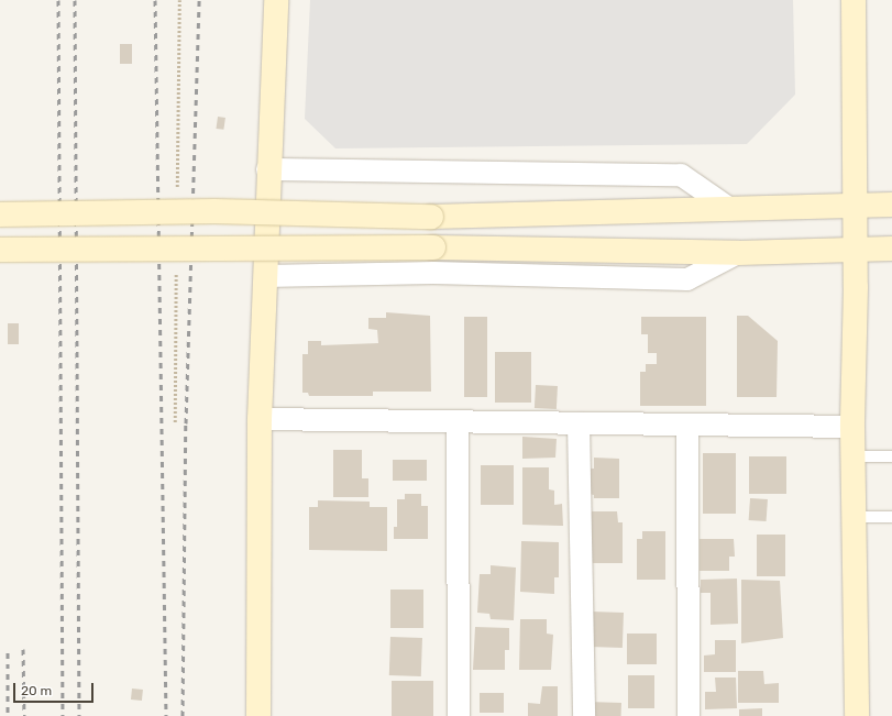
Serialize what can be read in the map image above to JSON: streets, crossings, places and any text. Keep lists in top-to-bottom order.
{
  "scale_bar": "20 m"
}
